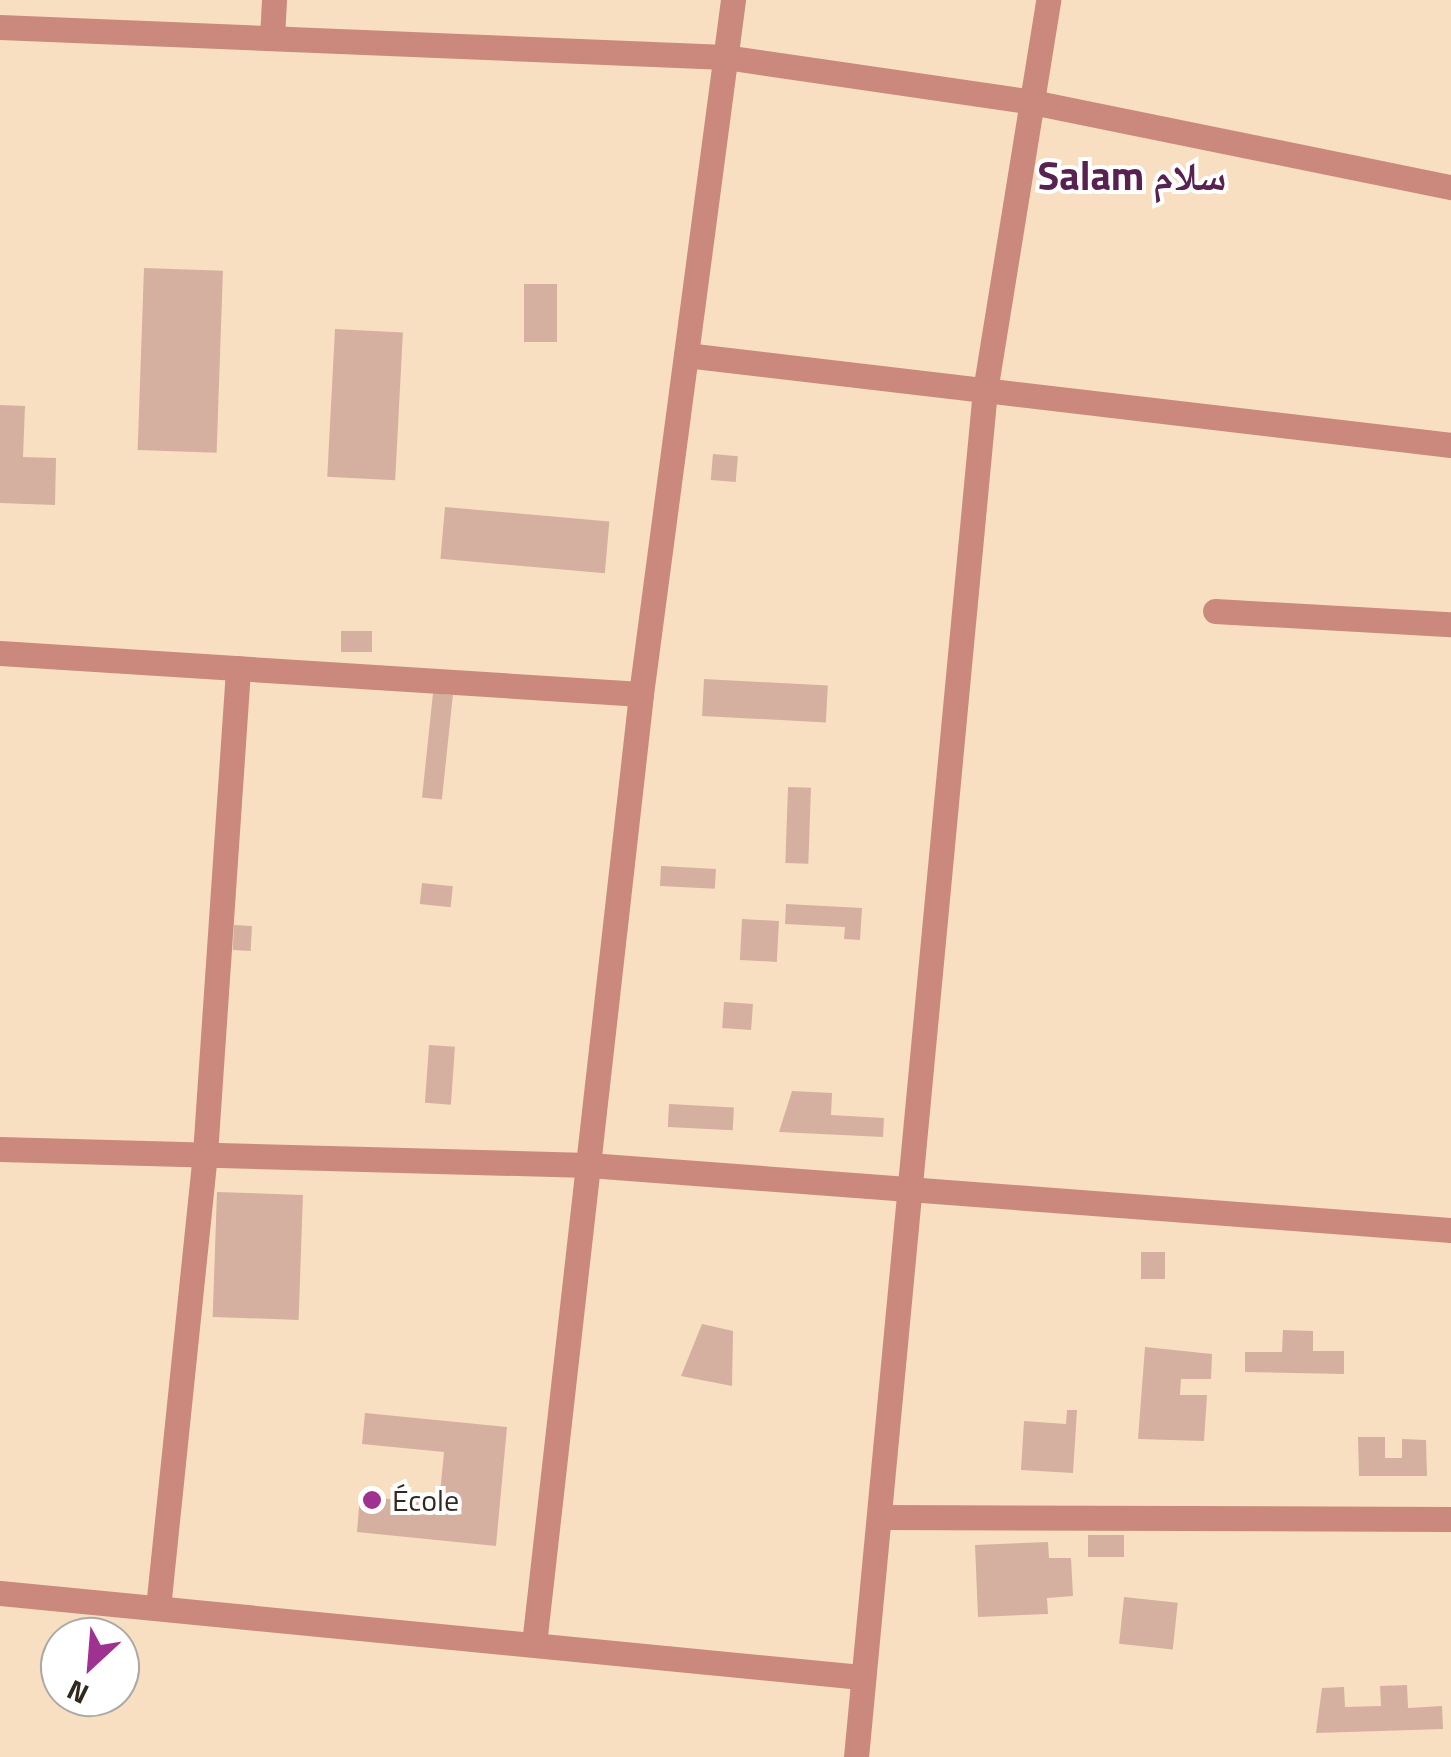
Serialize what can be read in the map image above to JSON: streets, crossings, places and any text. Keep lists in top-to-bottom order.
{
  "districts": ["Salam سلام"],
  "places": ["École"],
  "north": "bottom left"
}
